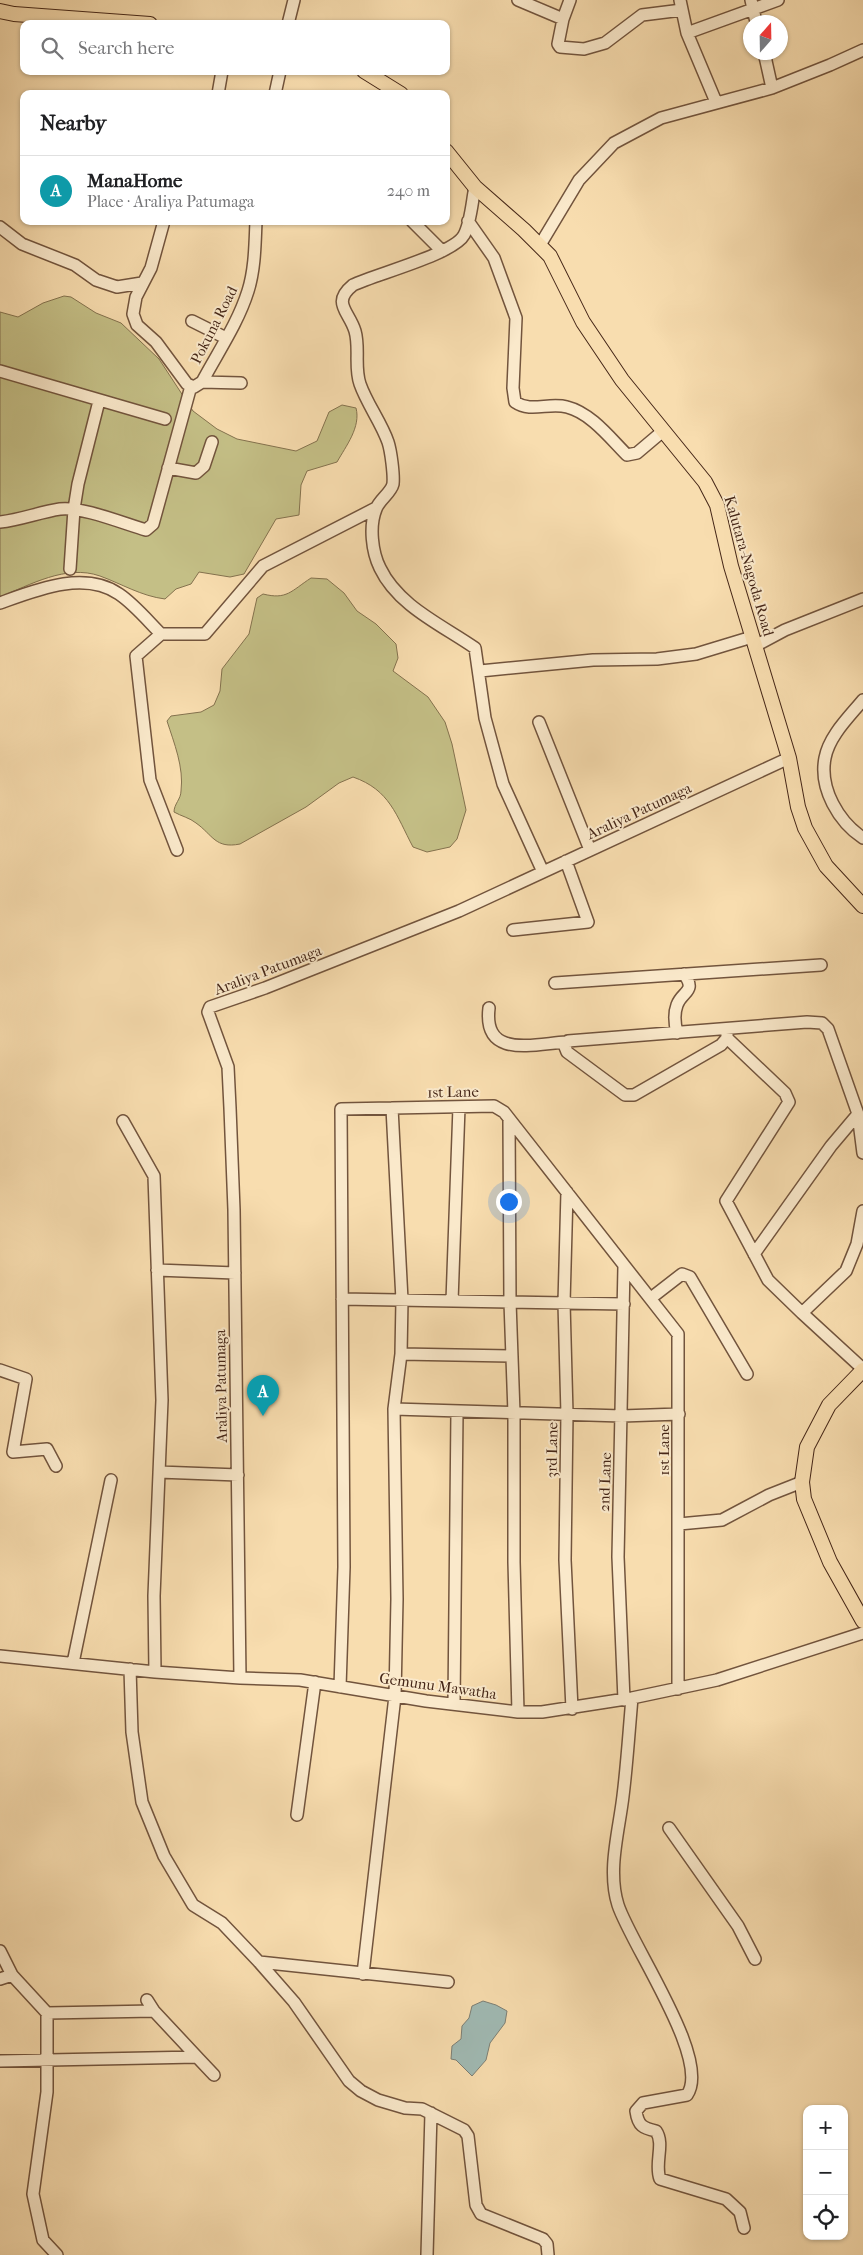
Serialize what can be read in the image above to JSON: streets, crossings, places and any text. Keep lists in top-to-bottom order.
{
  "streets": {
    "main road": ["Kalutara-Nagoda Road"],
    "street": [
      "Pokuna Road",
      "Araliya Patumaga",
      "1st Lane",
      "3rd Lane",
      "2nd Lane",
      "Gemunu Mawatha"
    ]
  },
  "crossings": [
    ["Kalutara-Nagoda Road", "Araliya Patumaga"],
    ["Araliya Patumaga", "Gemunu Mawatha"],
    ["1st Lane", "3rd Lane"],
    ["1st Lane", "2nd Lane"],
    ["1st Lane", "Gemunu Mawatha"],
    ["3rd Lane", "Gemunu Mawatha"],
    ["2nd Lane", "Gemunu Mawatha"]
  ],
  "north": "top",
  "page": {
    "search": "Search here",
    "heading": "Nearby",
    "list": [
      {
        "mark": "A",
        "name": "ManaHome",
        "note": "Place · Araliya Patumaga",
        "value": "240 m"
      }
    ],
    "pins": "A",
    "map_buttons": ["+", "−"]
  }
}
